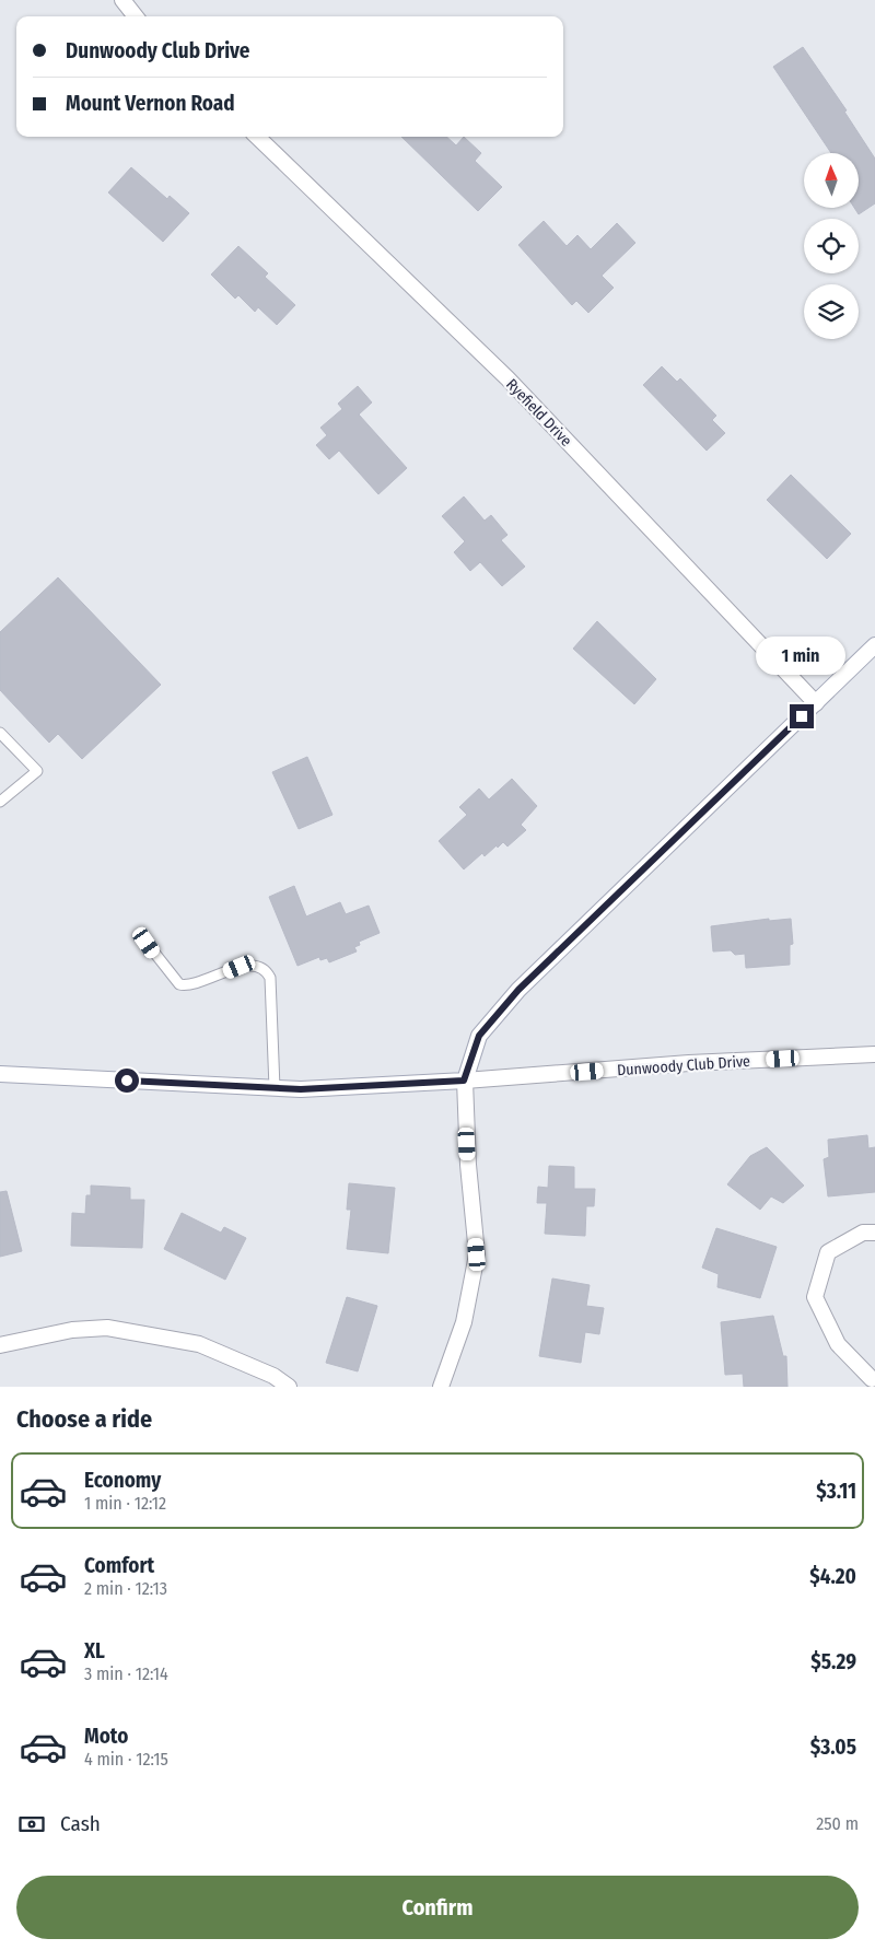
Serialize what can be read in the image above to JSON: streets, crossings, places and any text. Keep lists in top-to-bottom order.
{
  "streets": {
    "street": ["Ryefield Drive", "Dunwoody Club Drive"]
  },
  "north": "top",
  "page": {
    "banner": ["Dunwoody Club Drive", "Mount Vernon Road"],
    "bubble": "1 min",
    "heading": "Choose a ride",
    "list": [
      {
        "name": "Economy",
        "note": "1 min · 12:12",
        "value": "$3.11"
      },
      {
        "name": "Comfort",
        "note": "2 min · 12:13",
        "value": "$4.20"
      },
      {
        "name": "XL",
        "note": "3 min · 12:14",
        "value": "$5.29"
      },
      {
        "name": "Moto",
        "note": "4 min · 12:15",
        "value": "$3.05"
      }
    ],
    "pay": ["Cash", "250 m"],
    "buttons": "Confirm"
  }
}
